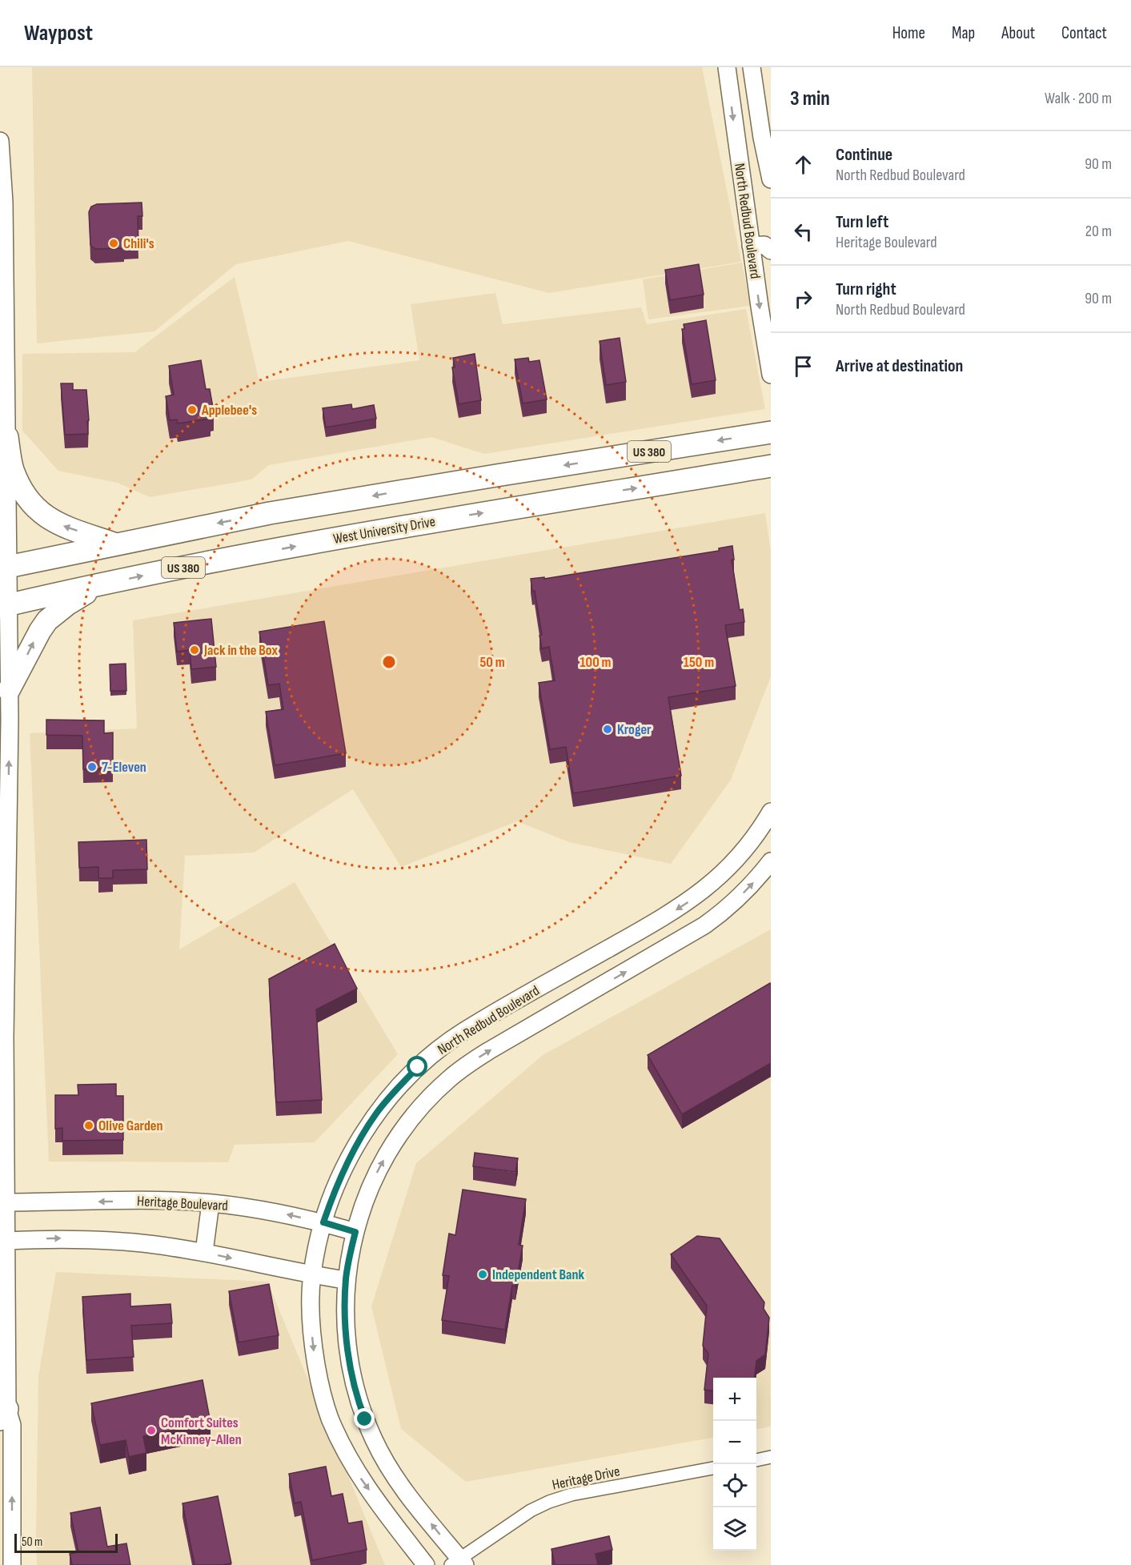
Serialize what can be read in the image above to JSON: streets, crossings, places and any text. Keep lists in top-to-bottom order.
{
  "streets": {
    "highway": ["US 380", "West University Drive"],
    "street": ["North Redbud Boulevard", "Heritage Boulevard", "Heritage Drive"]
  },
  "crossings": [
    ["North Redbud Boulevard", "Heritage Boulevard"],
    ["North Redbud Boulevard", "Heritage Drive"]
  ],
  "places": [
    "Chili's",
    "Applebee's",
    "Jack in the Box",
    "Kroger",
    "7-Eleven",
    "Olive Garden",
    "Independent Bank",
    "Comfort Suites McKinney-Allen"
  ],
  "scale_bar": "50 m",
  "page": {
    "header": "Waypost",
    "nav": [
      "Home",
      "Map",
      "About",
      "Contact"
    ],
    "heading": ["3 min", "Walk · 200 m"],
    "list": [
      ["Continue", "North Redbud Boulevard", "90 m"],
      ["Turn left", "Heritage Boulevard", "20 m"],
      ["Turn right", "North Redbud Boulevard", "90 m"],
      "Arrive at destination"
    ],
    "map_buttons": ["+", "−"],
    "scale": "50 m"
  },
  "rings": ["50 m", "100 m", "150 m"]
}
